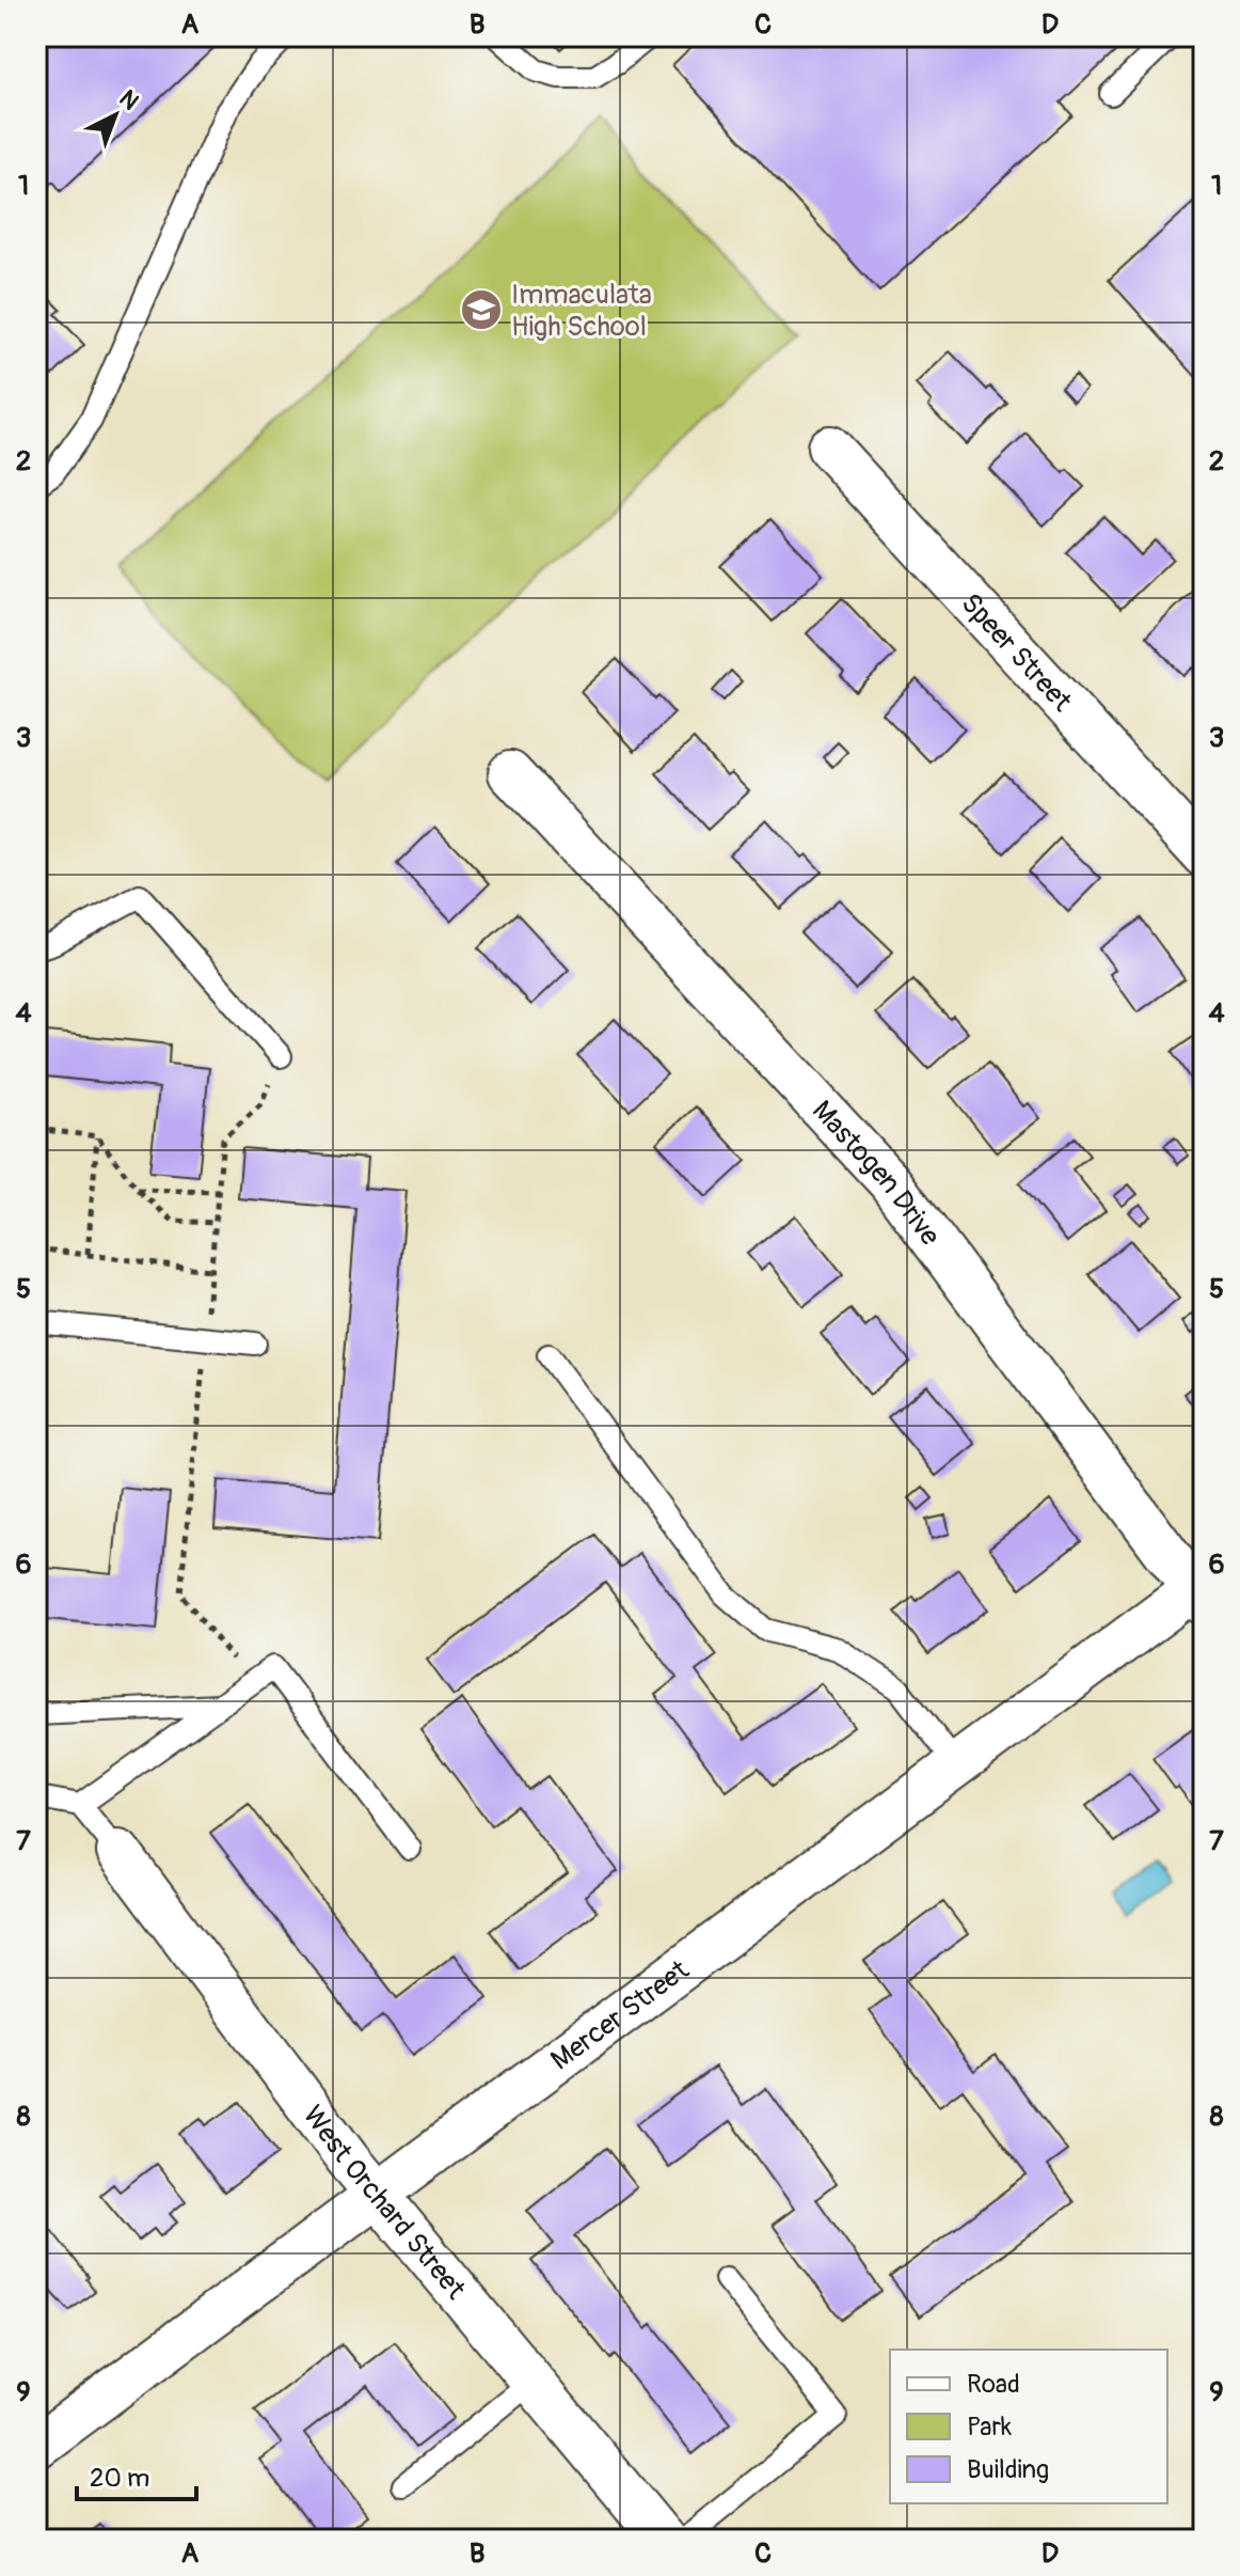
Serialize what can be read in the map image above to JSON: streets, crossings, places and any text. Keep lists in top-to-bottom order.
{
  "streets": {
    "street": [
      "Speer Street",
      "Mastogen Drive",
      "Mercer Street",
      "West Orchard Street"
    ]
  },
  "crossings": [
    ["Mastogen Drive", "Mercer Street"],
    ["Mercer Street", "West Orchard Street"]
  ],
  "places": {
    "school or university": ["Immaculata High School"]
  },
  "legend": ["Road", "Park", "Building"],
  "scale_bar": "20 m",
  "north": "top right",
  "grid": {
    "columns": [
      "A",
      "B",
      "C",
      "D"
    ],
    "rows": [
      "1",
      "2",
      "3",
      "4",
      "5",
      "6",
      "7",
      "8",
      "9"
    ]
  }
}
